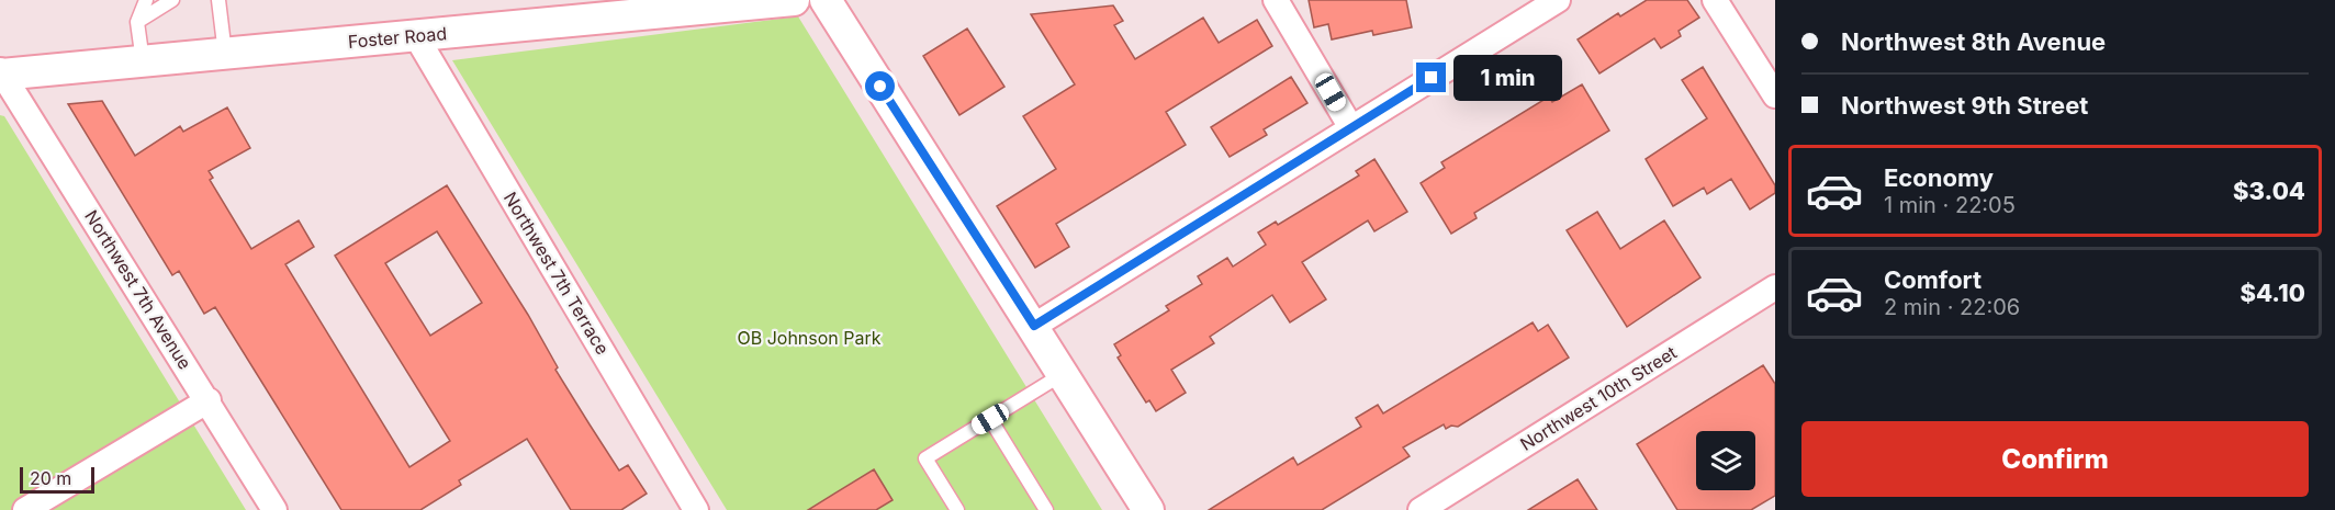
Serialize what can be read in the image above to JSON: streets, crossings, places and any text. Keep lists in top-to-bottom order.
{
  "streets": {
    "street": [
      "Foster Road",
      "Northwest 7th Terrace",
      "Northwest 7th Avenue",
      "Northwest 10th Street"
    ]
  },
  "crossings": [
    ["Foster Road", "Northwest 7th Terrace"],
    ["Foster Road", "Northwest 7th Avenue"]
  ],
  "parks": ["OB Johnson Park"],
  "scale_bar": "20 m",
  "page": {
    "banner": ["Northwest 8th Avenue", "Northwest 9th Street"],
    "bubble": "1 min",
    "list": [
      {
        "name": "Economy",
        "note": "1 min · 22:05",
        "value": "$3.04"
      },
      {
        "name": "Comfort",
        "note": "2 min · 22:06",
        "value": "$4.10"
      }
    ],
    "buttons": "Confirm",
    "scale": "20 m"
  }
}
